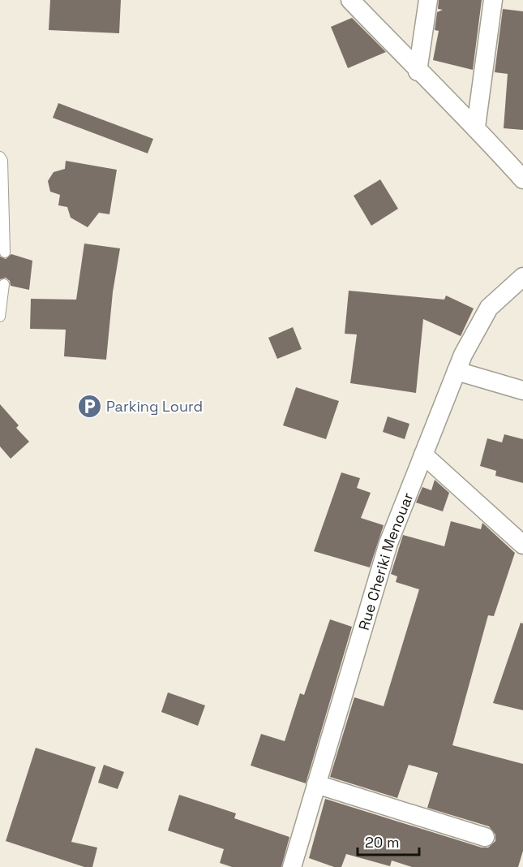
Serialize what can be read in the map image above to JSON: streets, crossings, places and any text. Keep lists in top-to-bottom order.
{
  "streets": {
    "street": ["Rue Cheriki Menouar"]
  },
  "places": {
    "parking": ["Parking Lourd"]
  },
  "scale_bar": "20 m"
}
